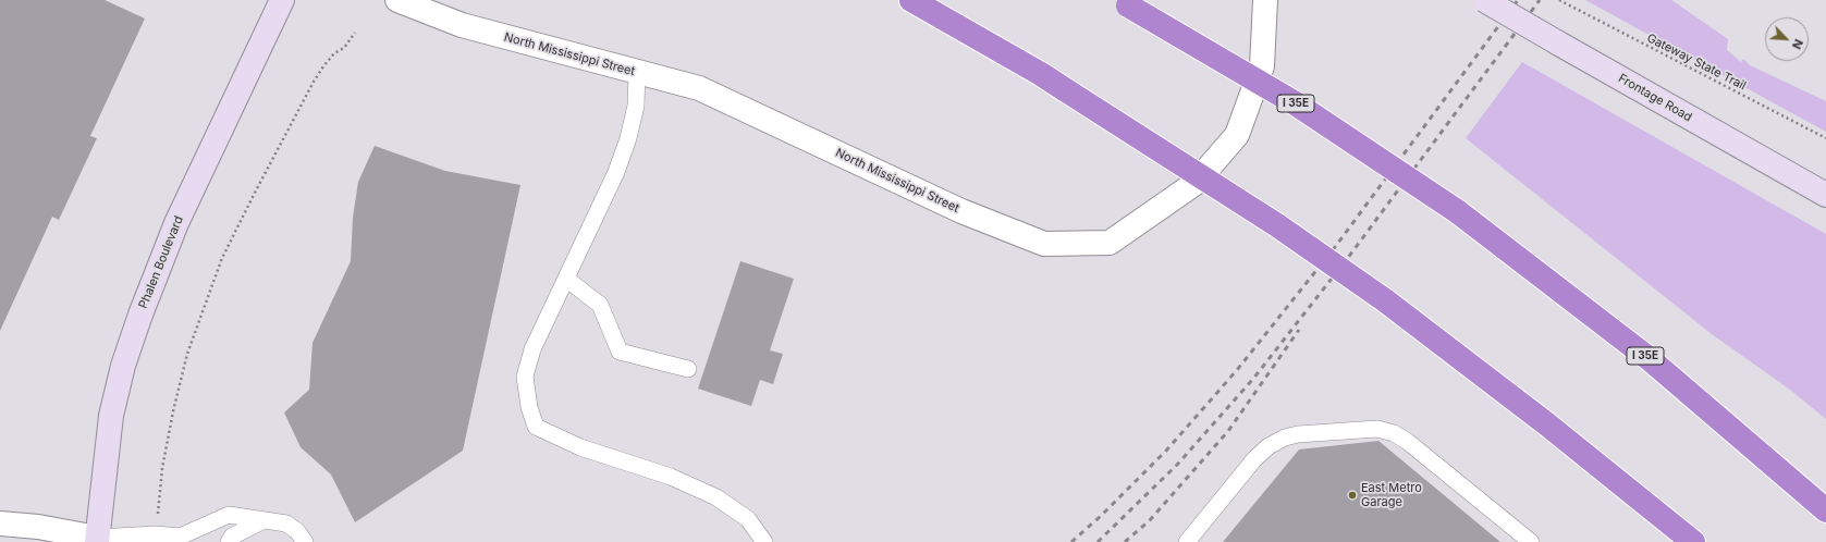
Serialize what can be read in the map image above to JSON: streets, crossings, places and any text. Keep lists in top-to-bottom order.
{
  "streets": {
    "highway": ["I 35E"],
    "main road": ["Frontage Road", "Phalen Boulevard"],
    "street": ["North Mississippi Street"],
    "path": ["Gateway State Trail"]
  },
  "places": ["East Metro Garage"],
  "north": "bottom right"
}
